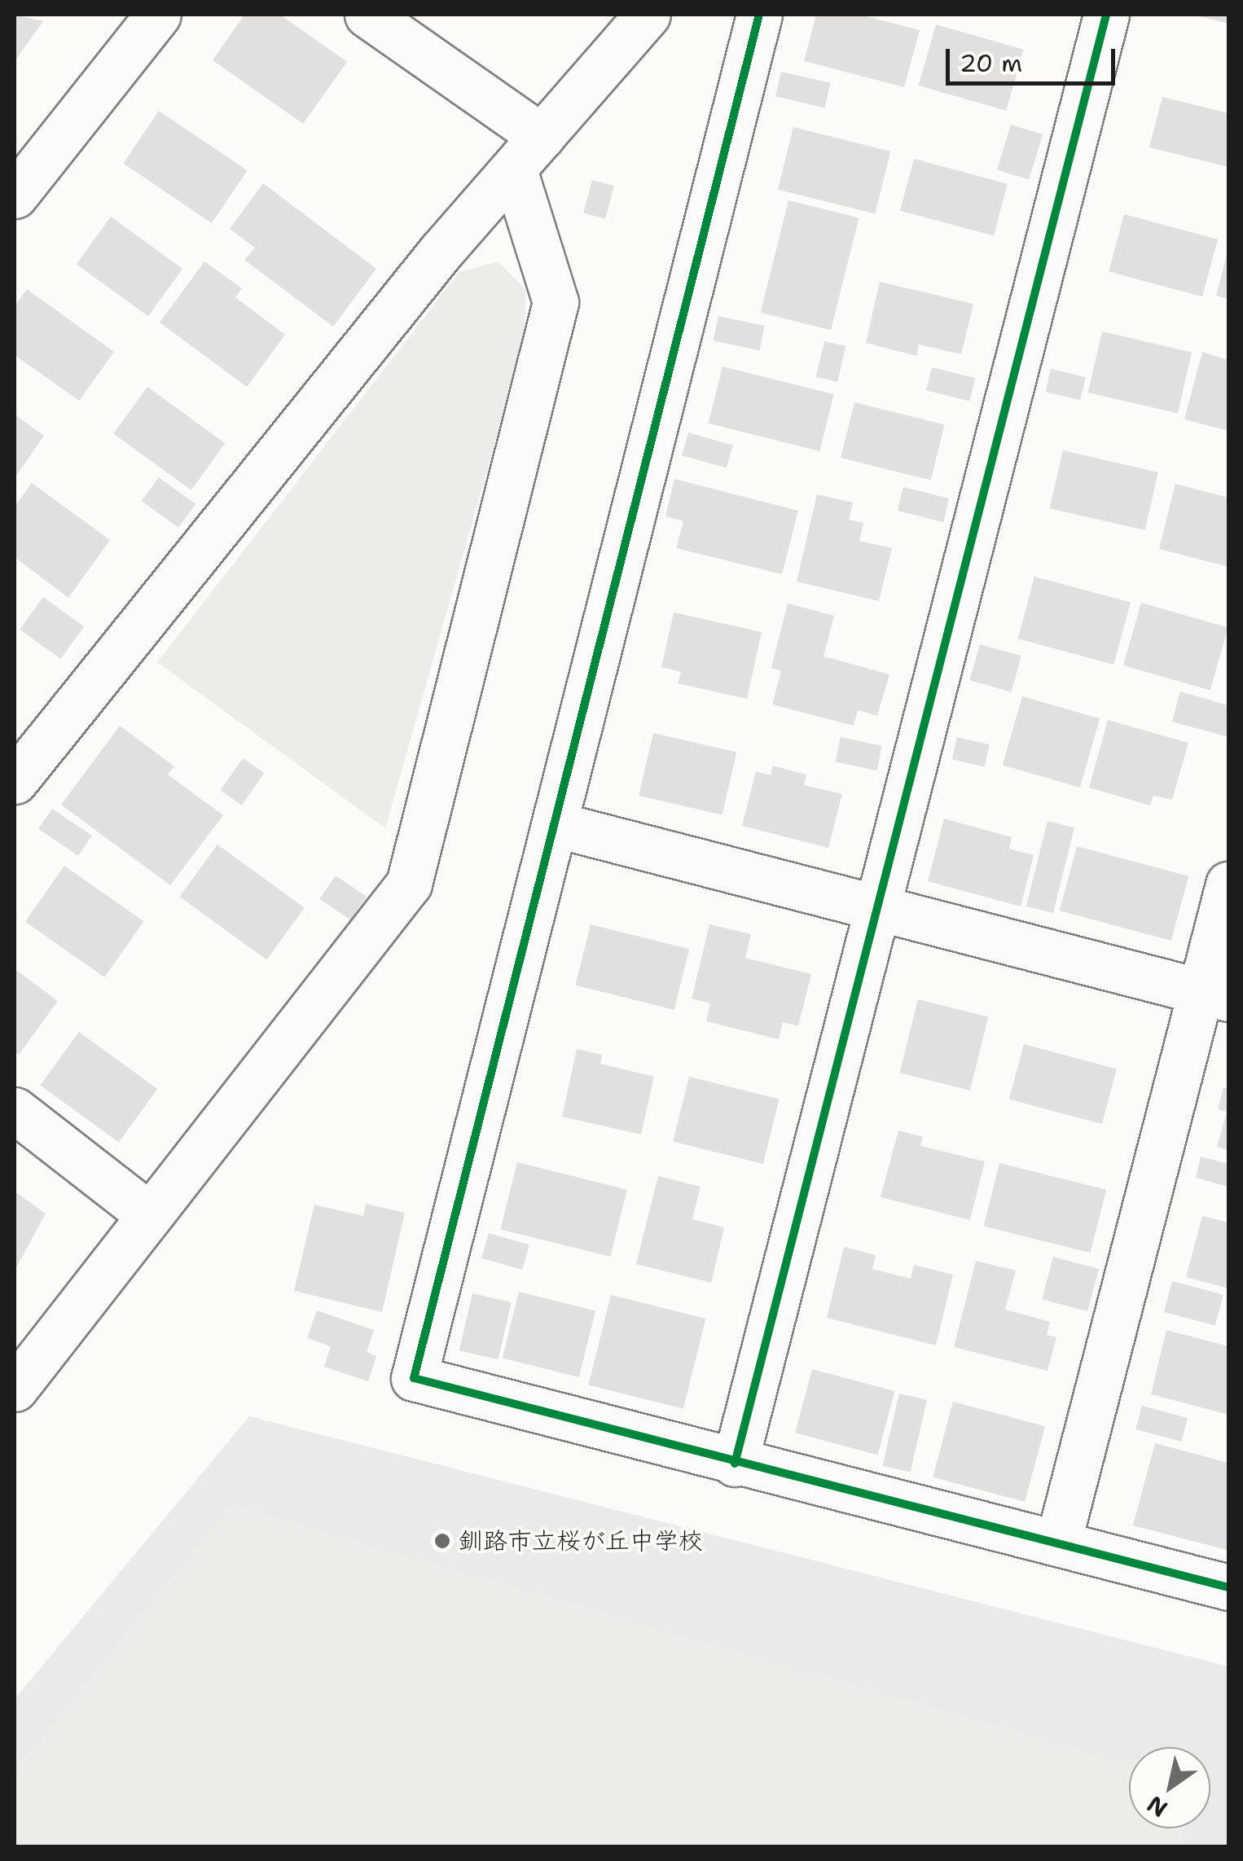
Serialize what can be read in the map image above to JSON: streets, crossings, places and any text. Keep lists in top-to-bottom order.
{
  "places": ["釧路市立桜が丘中学校"],
  "scale_bar": "20 m",
  "north": "bottom left"
}
